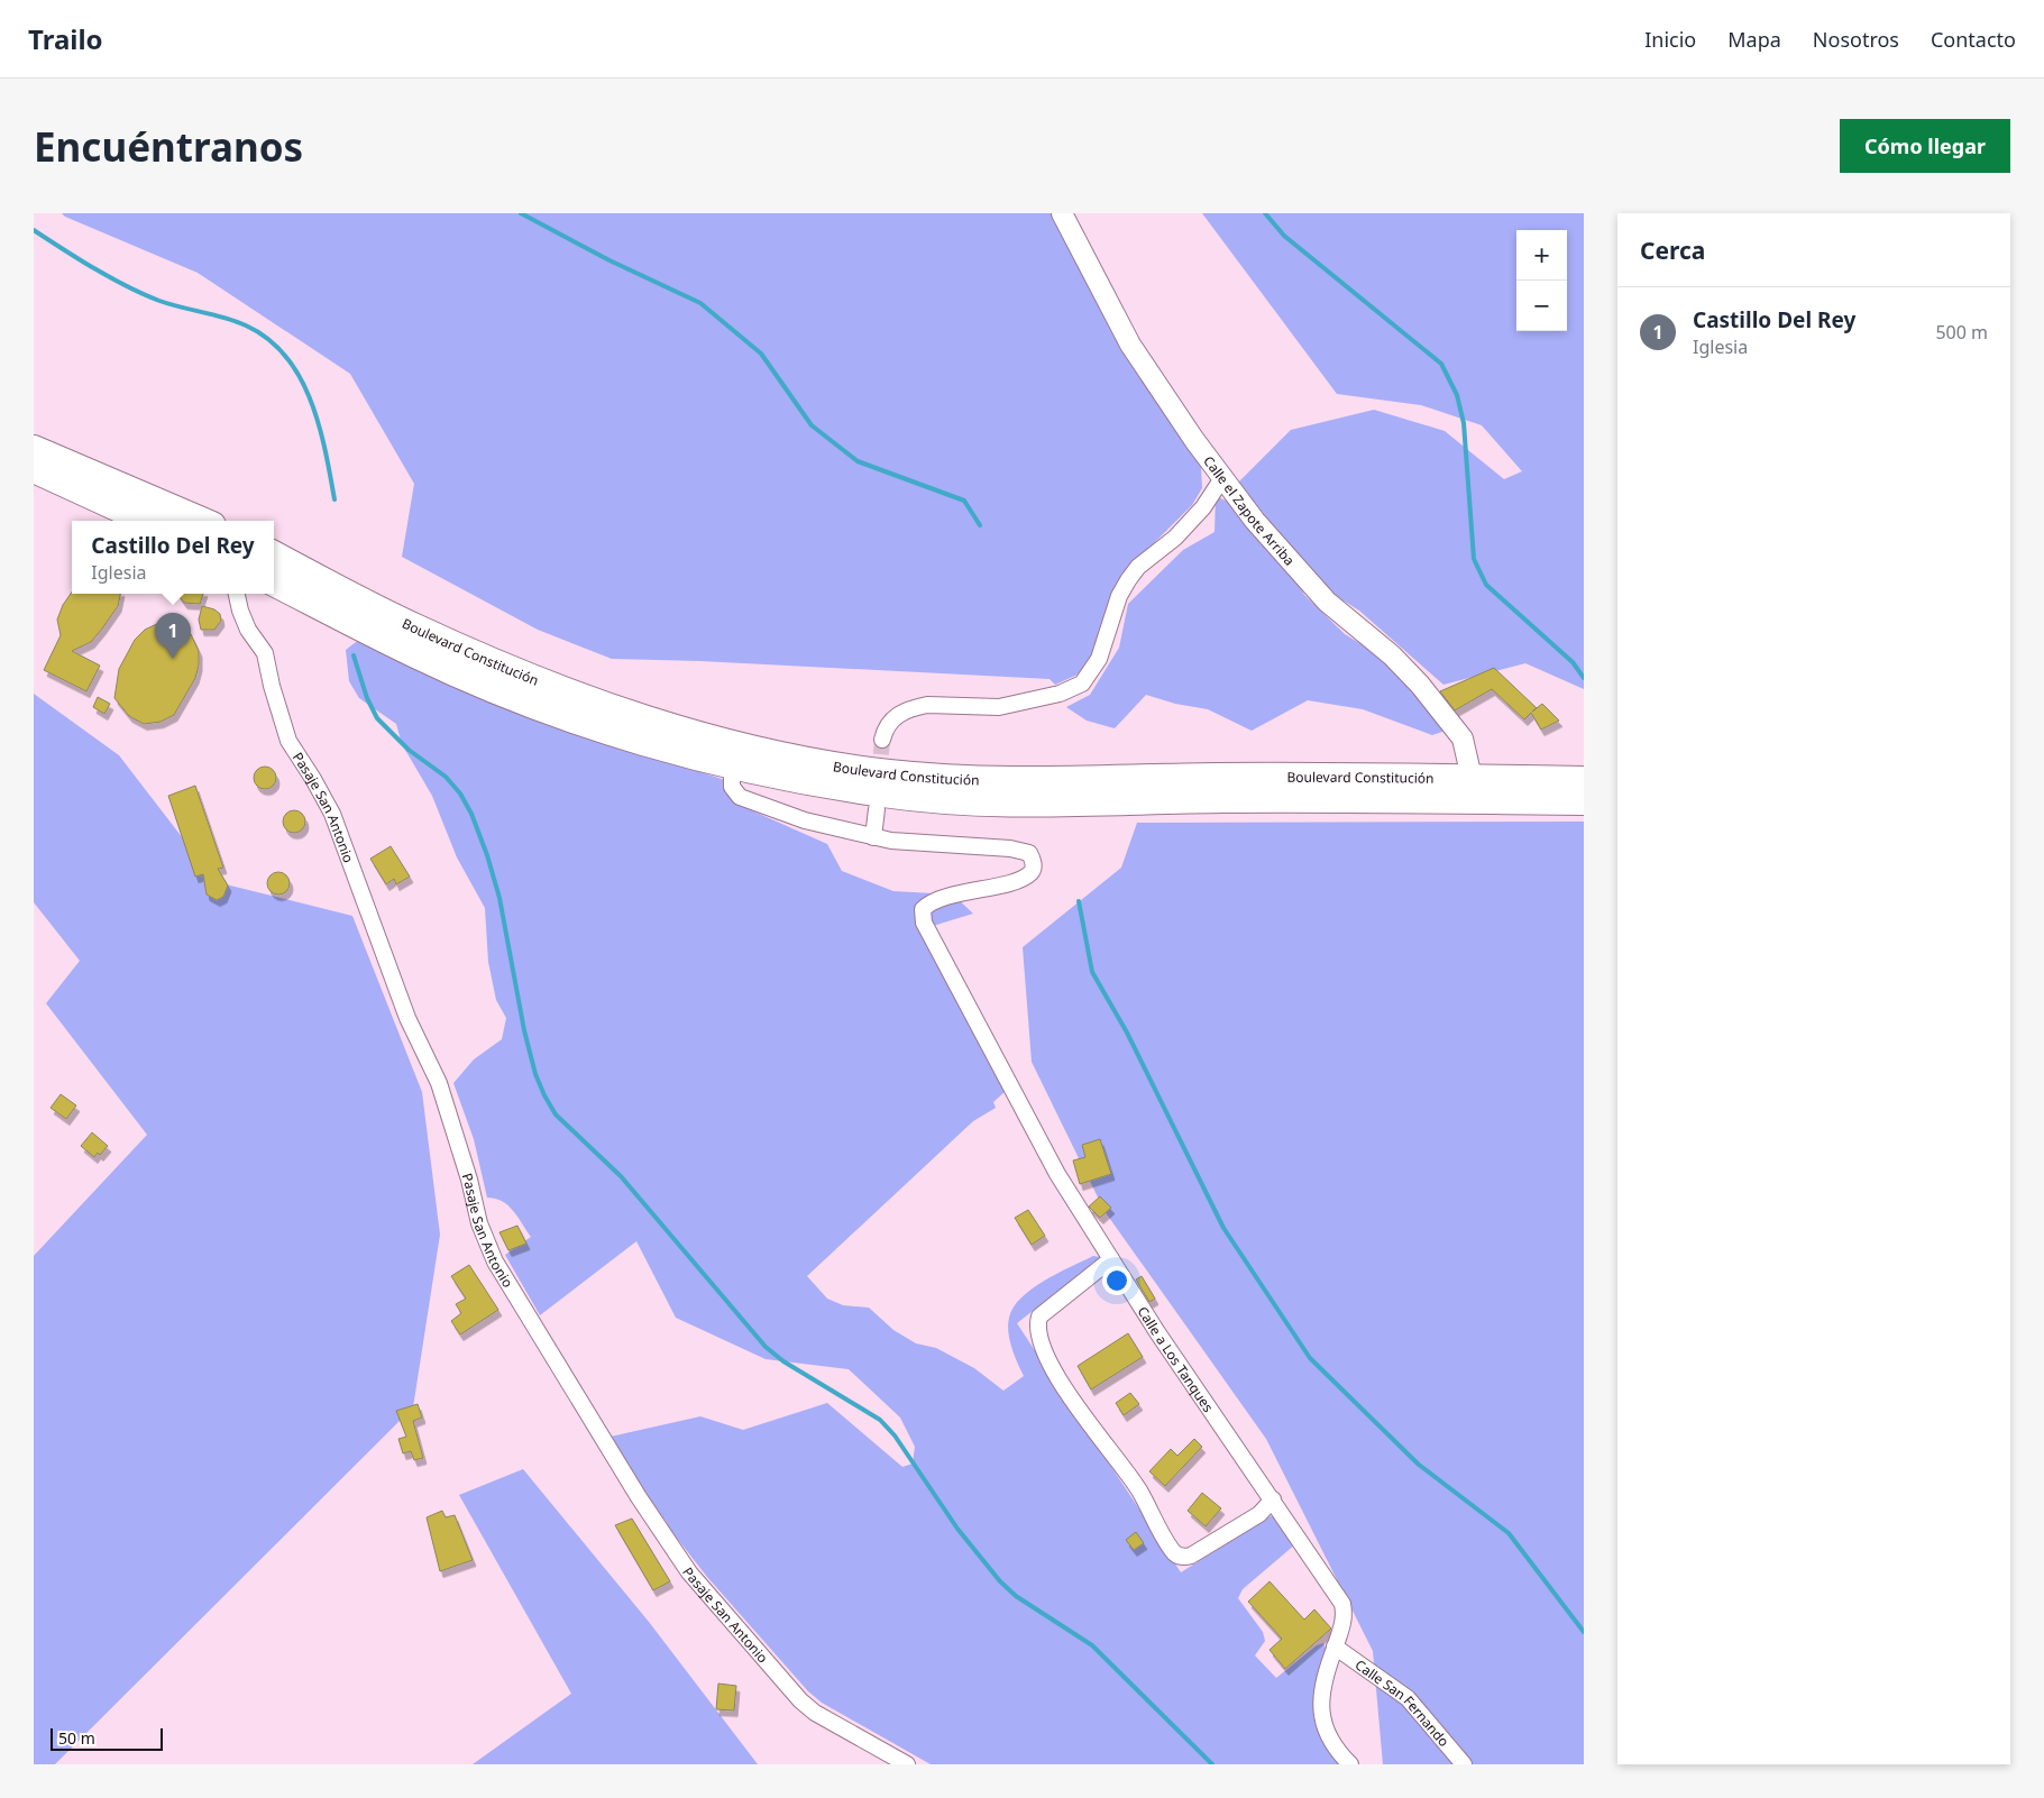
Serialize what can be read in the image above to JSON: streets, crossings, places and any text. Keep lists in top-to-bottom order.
{
  "streets": {
    "highway": ["Boulevard Constitución"],
    "street": [
      "Calle el Zapote Arriba",
      "Pasaje San Antonio",
      "Calle a Los Tanques",
      "Calle San Fernando"
    ]
  },
  "crossings": [
    ["Calle el Zapote Arriba", "Boulevard Constitución"],
    ["Calle a Los Tanques", "Calle San Fernando"]
  ],
  "scale_bar": "50 m",
  "page": {
    "header": "Trailo",
    "nav": [
      "Inicio",
      "Mapa",
      "Nosotros",
      "Contacto"
    ],
    "buttons": "Cómo llegar",
    "title": "Encuéntranos",
    "heading": "Cerca",
    "map_buttons": ["+", "−"],
    "list": [
      {
        "mark": "1",
        "name": "Castillo Del Rey",
        "note": "Iglesia",
        "value": "500 m"
      }
    ],
    "popup": ["Castillo Del Rey", "Iglesia"],
    "pins": "1",
    "scale": "50 m"
  }
}
